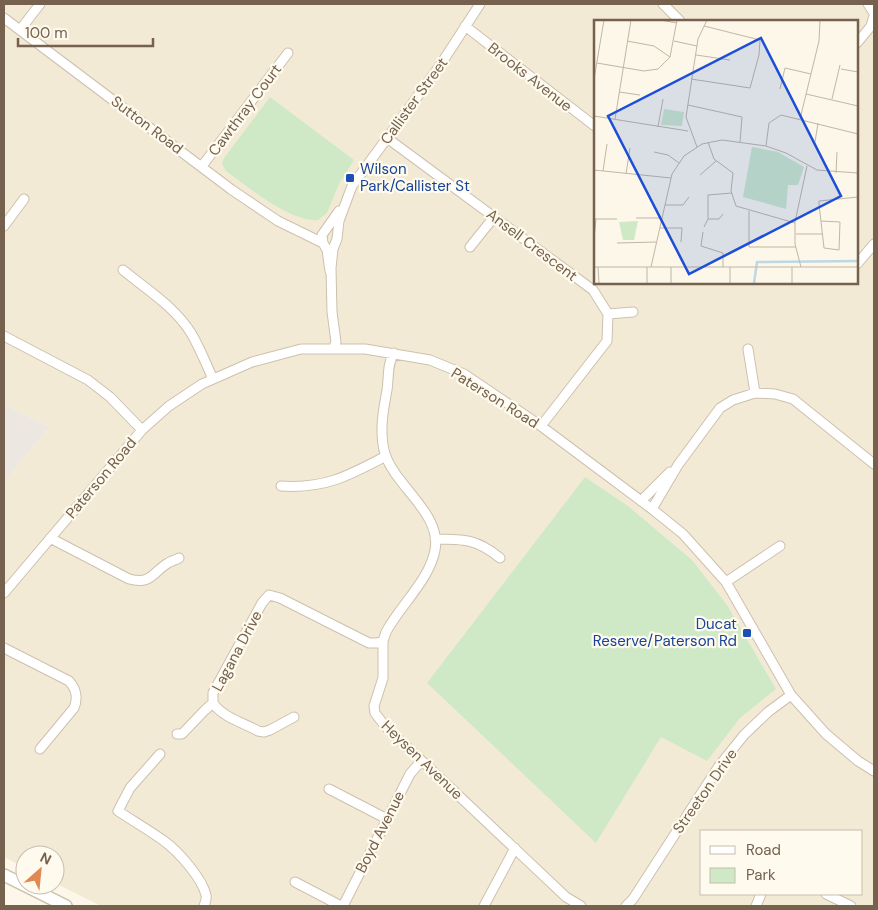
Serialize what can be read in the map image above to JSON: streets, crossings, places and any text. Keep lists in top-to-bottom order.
{
  "streets": {
    "street": [
      "Brooks Avenue",
      "Callister Street",
      "Cawthray Court",
      "Sutton Road",
      "Ansell Crescent",
      "Paterson Road",
      "Lagana Drive",
      "Heysen Avenue",
      "Streeton Drive",
      "Boyd Avenue"
    ]
  },
  "crossings": [
    ["Brooks Avenue", "Callister Street"],
    ["Callister Street", "Sutton Road"],
    ["Callister Street", "Ansell Crescent"],
    ["Callister Street", "Paterson Road"],
    ["Cawthray Court", "Sutton Road"],
    ["Paterson Road", "Streeton Drive"],
    ["Lagana Drive", "Heysen Avenue"],
    ["Heysen Avenue", "Boyd Avenue"]
  ],
  "places": {
    "transit": ["Wilson Park/Callister St", "Ducat Reserve/Paterson Rd"]
  },
  "legend": ["Road", "Park"],
  "scale_bar": "100 m",
  "north": "top right"
}
